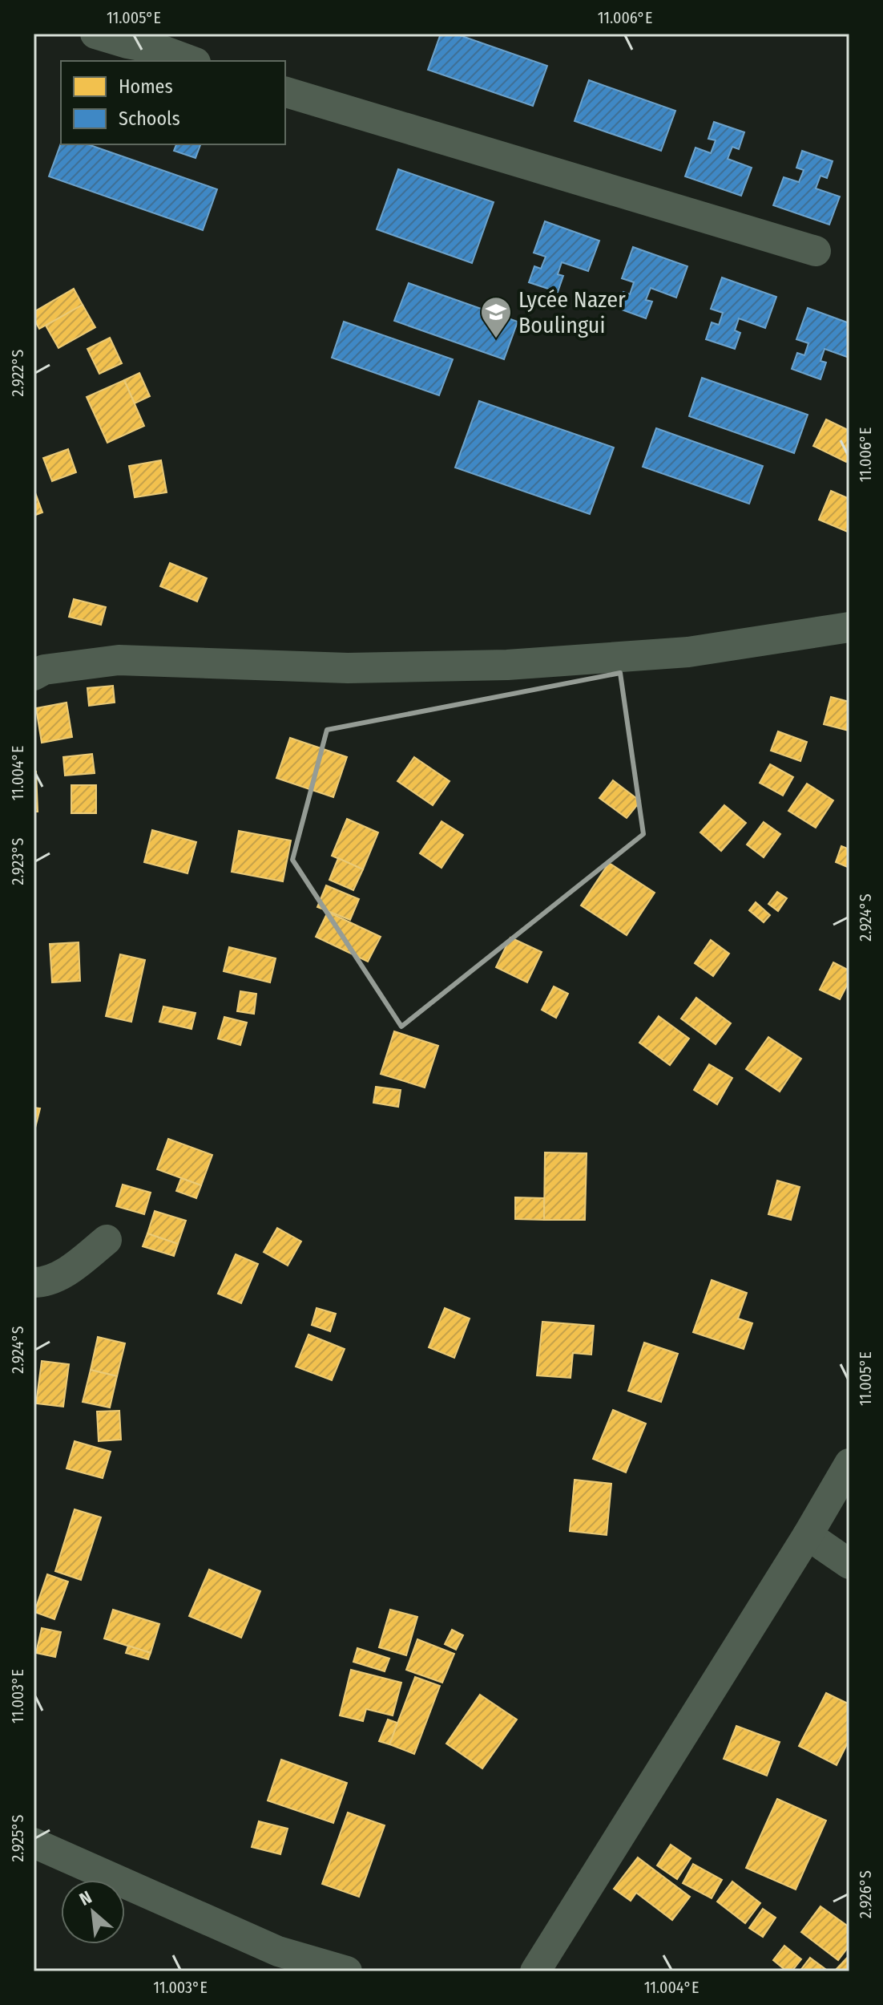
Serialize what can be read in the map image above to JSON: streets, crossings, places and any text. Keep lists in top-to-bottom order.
{
  "places": {
    "school or university": ["Lycée Nazer Boulingui"]
  },
  "legend": ["Homes", "Schools"],
  "north": "top left",
  "coordinates": [
    "11.005°E",
    "11.006°E",
    "2.922°S",
    "11.004°E",
    "2.923°S",
    "2.924°S",
    "11.003°E",
    "2.925°S",
    "2.926°S"
  ]
}
